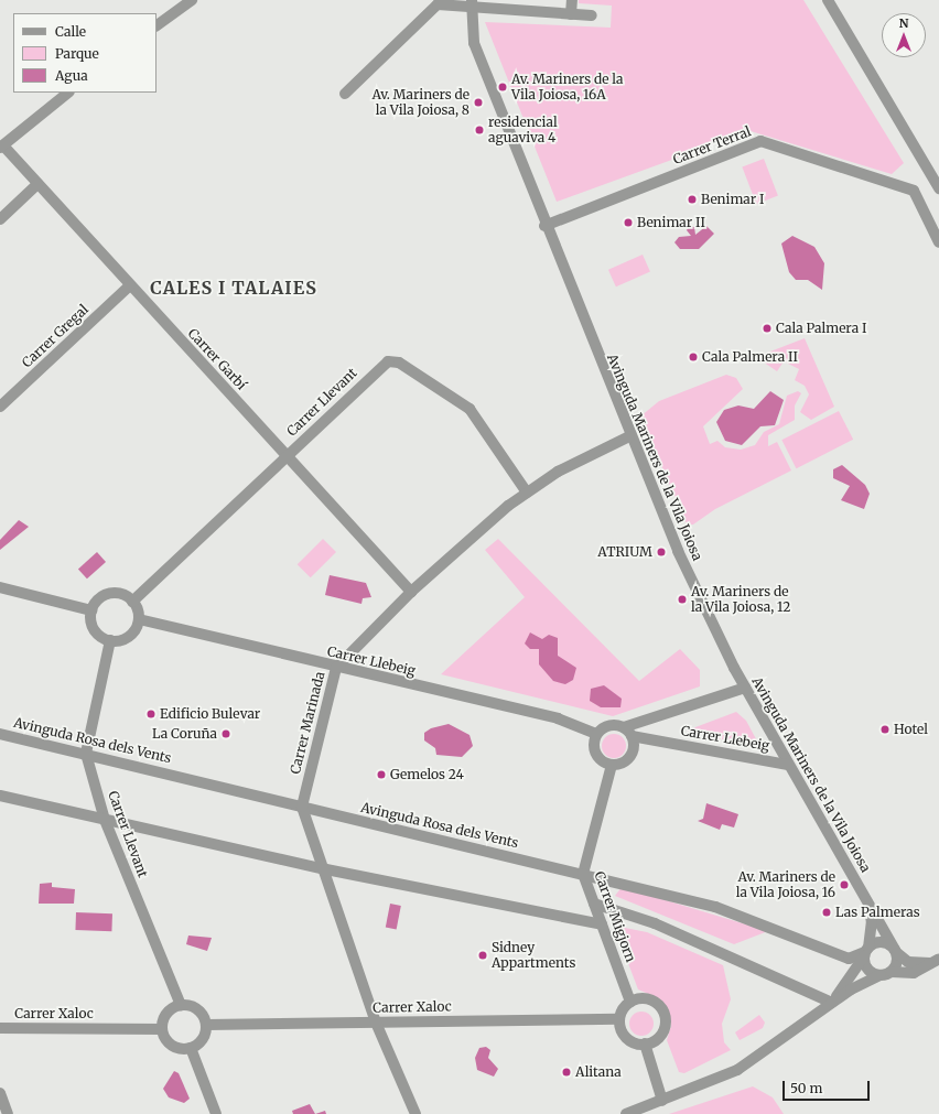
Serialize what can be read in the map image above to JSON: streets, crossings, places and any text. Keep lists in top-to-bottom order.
{
  "streets": {
    "street": [
      "Carrer Terral",
      "Carrer Gregal",
      "Carrer Garbí",
      "Carrer Llevant",
      "Avinguda Mariners de la Vila Joiosa",
      "Carrer Llebeig",
      "Carrer Marinada",
      "Avinguda Rosa dels Vents",
      "Carrer Migjorn",
      "Carrer Xaloc"
    ]
  },
  "crossings": [
    ["Carrer Terral", "Avinguda Mariners de la Vila Joiosa"],
    ["Carrer Gregal", "Carrer Garbí"],
    ["Carrer Garbí", "Carrer Llevant"],
    ["Carrer Garbí", "Carrer Marinada"],
    ["Carrer Llevant", "Carrer Llebeig"],
    ["Carrer Llevant", "Carrer Marinada"],
    ["Carrer Llevant", "Avinguda Rosa dels Vents"],
    ["Carrer Llevant", "Carrer Xaloc"],
    ["Avinguda Mariners de la Vila Joiosa", "Carrer Llebeig"],
    ["Avinguda Mariners de la Vila Joiosa", "Carrer Marinada"],
    ["Avinguda Mariners de la Vila Joiosa", "Avinguda Rosa dels Vents"],
    ["Carrer Llebeig", "Carrer Marinada"],
    ["Carrer Llebeig", "Carrer Migjorn"],
    ["Carrer Marinada", "Avinguda Rosa dels Vents"],
    ["Avinguda Rosa dels Vents", "Carrer Migjorn"],
    ["Carrer Migjorn", "Carrer Xaloc"]
  ],
  "districts": ["CALES I TALAIES"],
  "places": [
    "Av. Mariners de la Vila Joiosa, 16A",
    "Av. Mariners de la Vila Joiosa, 8",
    "residencial aguaviva 4",
    "Benimar I",
    "Benimar II",
    "Cala Palmera I",
    "Cala Palmera II",
    "ATRIUM",
    "Av. Mariners de la Vila Joiosa, 12",
    "Edificio Bulevar",
    "Hotel",
    "La Coruña",
    "Gemelos 24",
    "Av. Mariners de la Vila Joiosa, 16",
    "Las Palmeras",
    "Sidney Appartments",
    "Alitana"
  ],
  "legend": ["Calle", "Parque", "Agua"],
  "scale_bar": "50 m",
  "north": "top"
}
